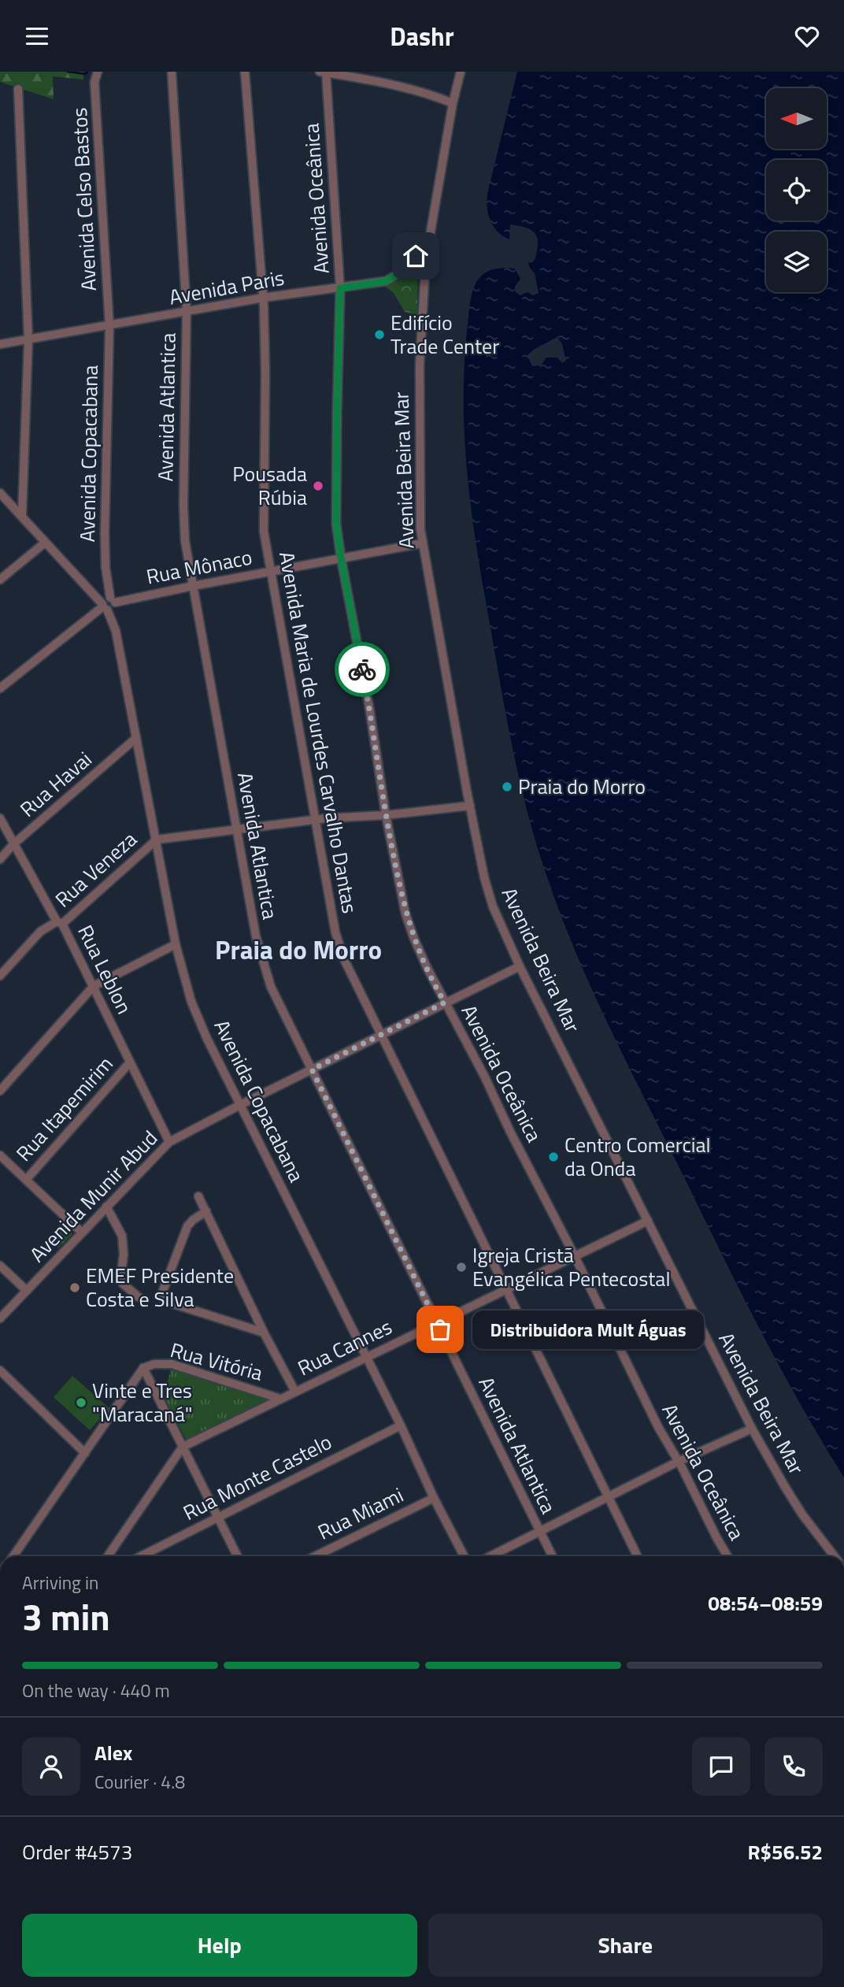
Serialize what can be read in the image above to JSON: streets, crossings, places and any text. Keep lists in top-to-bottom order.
{
  "streets": {
    "street": [
      "Avenida Oceânica",
      "Avenida Celso Bastos",
      "Avenida Paris",
      "Avenida Atlantica",
      "Avenida Copacabana",
      "Avenida Beira Mar",
      "Rua Mônaco",
      "Avenida Maria de Lourdes Carvalho Dantas",
      "Rua Havai",
      "Rua Veneza",
      "Rua Leblon",
      "Rua Itapemirim",
      "Avenida Munir Abud",
      "Rua Cannes",
      "Rua Vitória",
      "Rua Monte Castelo",
      "Rua Miami"
    ]
  },
  "crossings": [
    ["Avenida Oceânica", "Avenida Paris"],
    ["Avenida Oceânica", "Rua Mônaco"],
    ["Avenida Oceânica", "Rua Veneza"],
    ["Avenida Oceânica", "Avenida Munir Abud"],
    ["Avenida Oceânica", "Rua Cannes"],
    ["Avenida Celso Bastos", "Avenida Paris"],
    ["Avenida Celso Bastos", "Avenida Copacabana"],
    ["Avenida Paris", "Avenida Atlantica"],
    ["Avenida Paris", "Avenida Copacabana"],
    ["Avenida Paris", "Avenida Beira Mar"],
    ["Avenida Paris", "Avenida Maria de Lourdes Carvalho Dantas"],
    ["Avenida Atlantica", "Rua Mônaco"],
    ["Avenida Atlantica", "Rua Veneza"],
    ["Avenida Atlantica", "Avenida Munir Abud"],
    ["Avenida Atlantica", "Rua Cannes"],
    ["Avenida Copacabana", "Rua Mônaco"],
    ["Avenida Copacabana", "Rua Havai"],
    ["Avenida Copacabana", "Rua Veneza"],
    ["Avenida Copacabana", "Avenida Munir Abud"],
    ["Avenida Copacabana", "Rua Cannes"],
    ["Avenida Copacabana", "Rua Monte Castelo"],
    ["Avenida Copacabana", "Rua Miami"],
    ["Avenida Beira Mar", "Rua Mônaco"],
    ["Avenida Beira Mar", "Rua Veneza"],
    ["Avenida Beira Mar", "Avenida Munir Abud"],
    ["Avenida Beira Mar", "Rua Cannes"],
    ["Rua Mônaco", "Avenida Maria de Lourdes Carvalho Dantas"],
    ["Avenida Maria de Lourdes Carvalho Dantas", "Rua Veneza"],
    ["Avenida Maria de Lourdes Carvalho Dantas", "Avenida Munir Abud"],
    ["Avenida Maria de Lourdes Carvalho Dantas", "Rua Cannes"],
    ["Rua Havai", "Rua Leblon"],
    ["Rua Veneza", "Rua Leblon"],
    ["Rua Leblon", "Rua Itapemirim"],
    ["Rua Leblon", "Avenida Munir Abud"],
    ["Rua Cannes", "Rua Vitória"]
  ],
  "districts": ["Praia do Morro"],
  "places": [
    "Edifício Trade Center",
    "Pousada Rúbia",
    "Praia do Morro",
    "Centro Comercial da Onda",
    "Igreja Cristã Evangélica Pentecostal",
    "EMEF Presidente Costa e Silva",
    "Distribuidora Mult Águas",
    "Vinte e Tres \"Maracaná\""
  ],
  "north": "left",
  "page": {
    "header": "Dashr",
    "bubble": "Distribuidora Mult Águas",
    "heading": ["3 min", "Arriving in", "08:54–08:59"],
    "panel": [
      "Alex",
      "Courier · 4.8",
      "Order #4573",
      "R$56.52"
    ],
    "bar": "On the way · 440 m",
    "buttons": ["Help", "Share"]
  }
}
